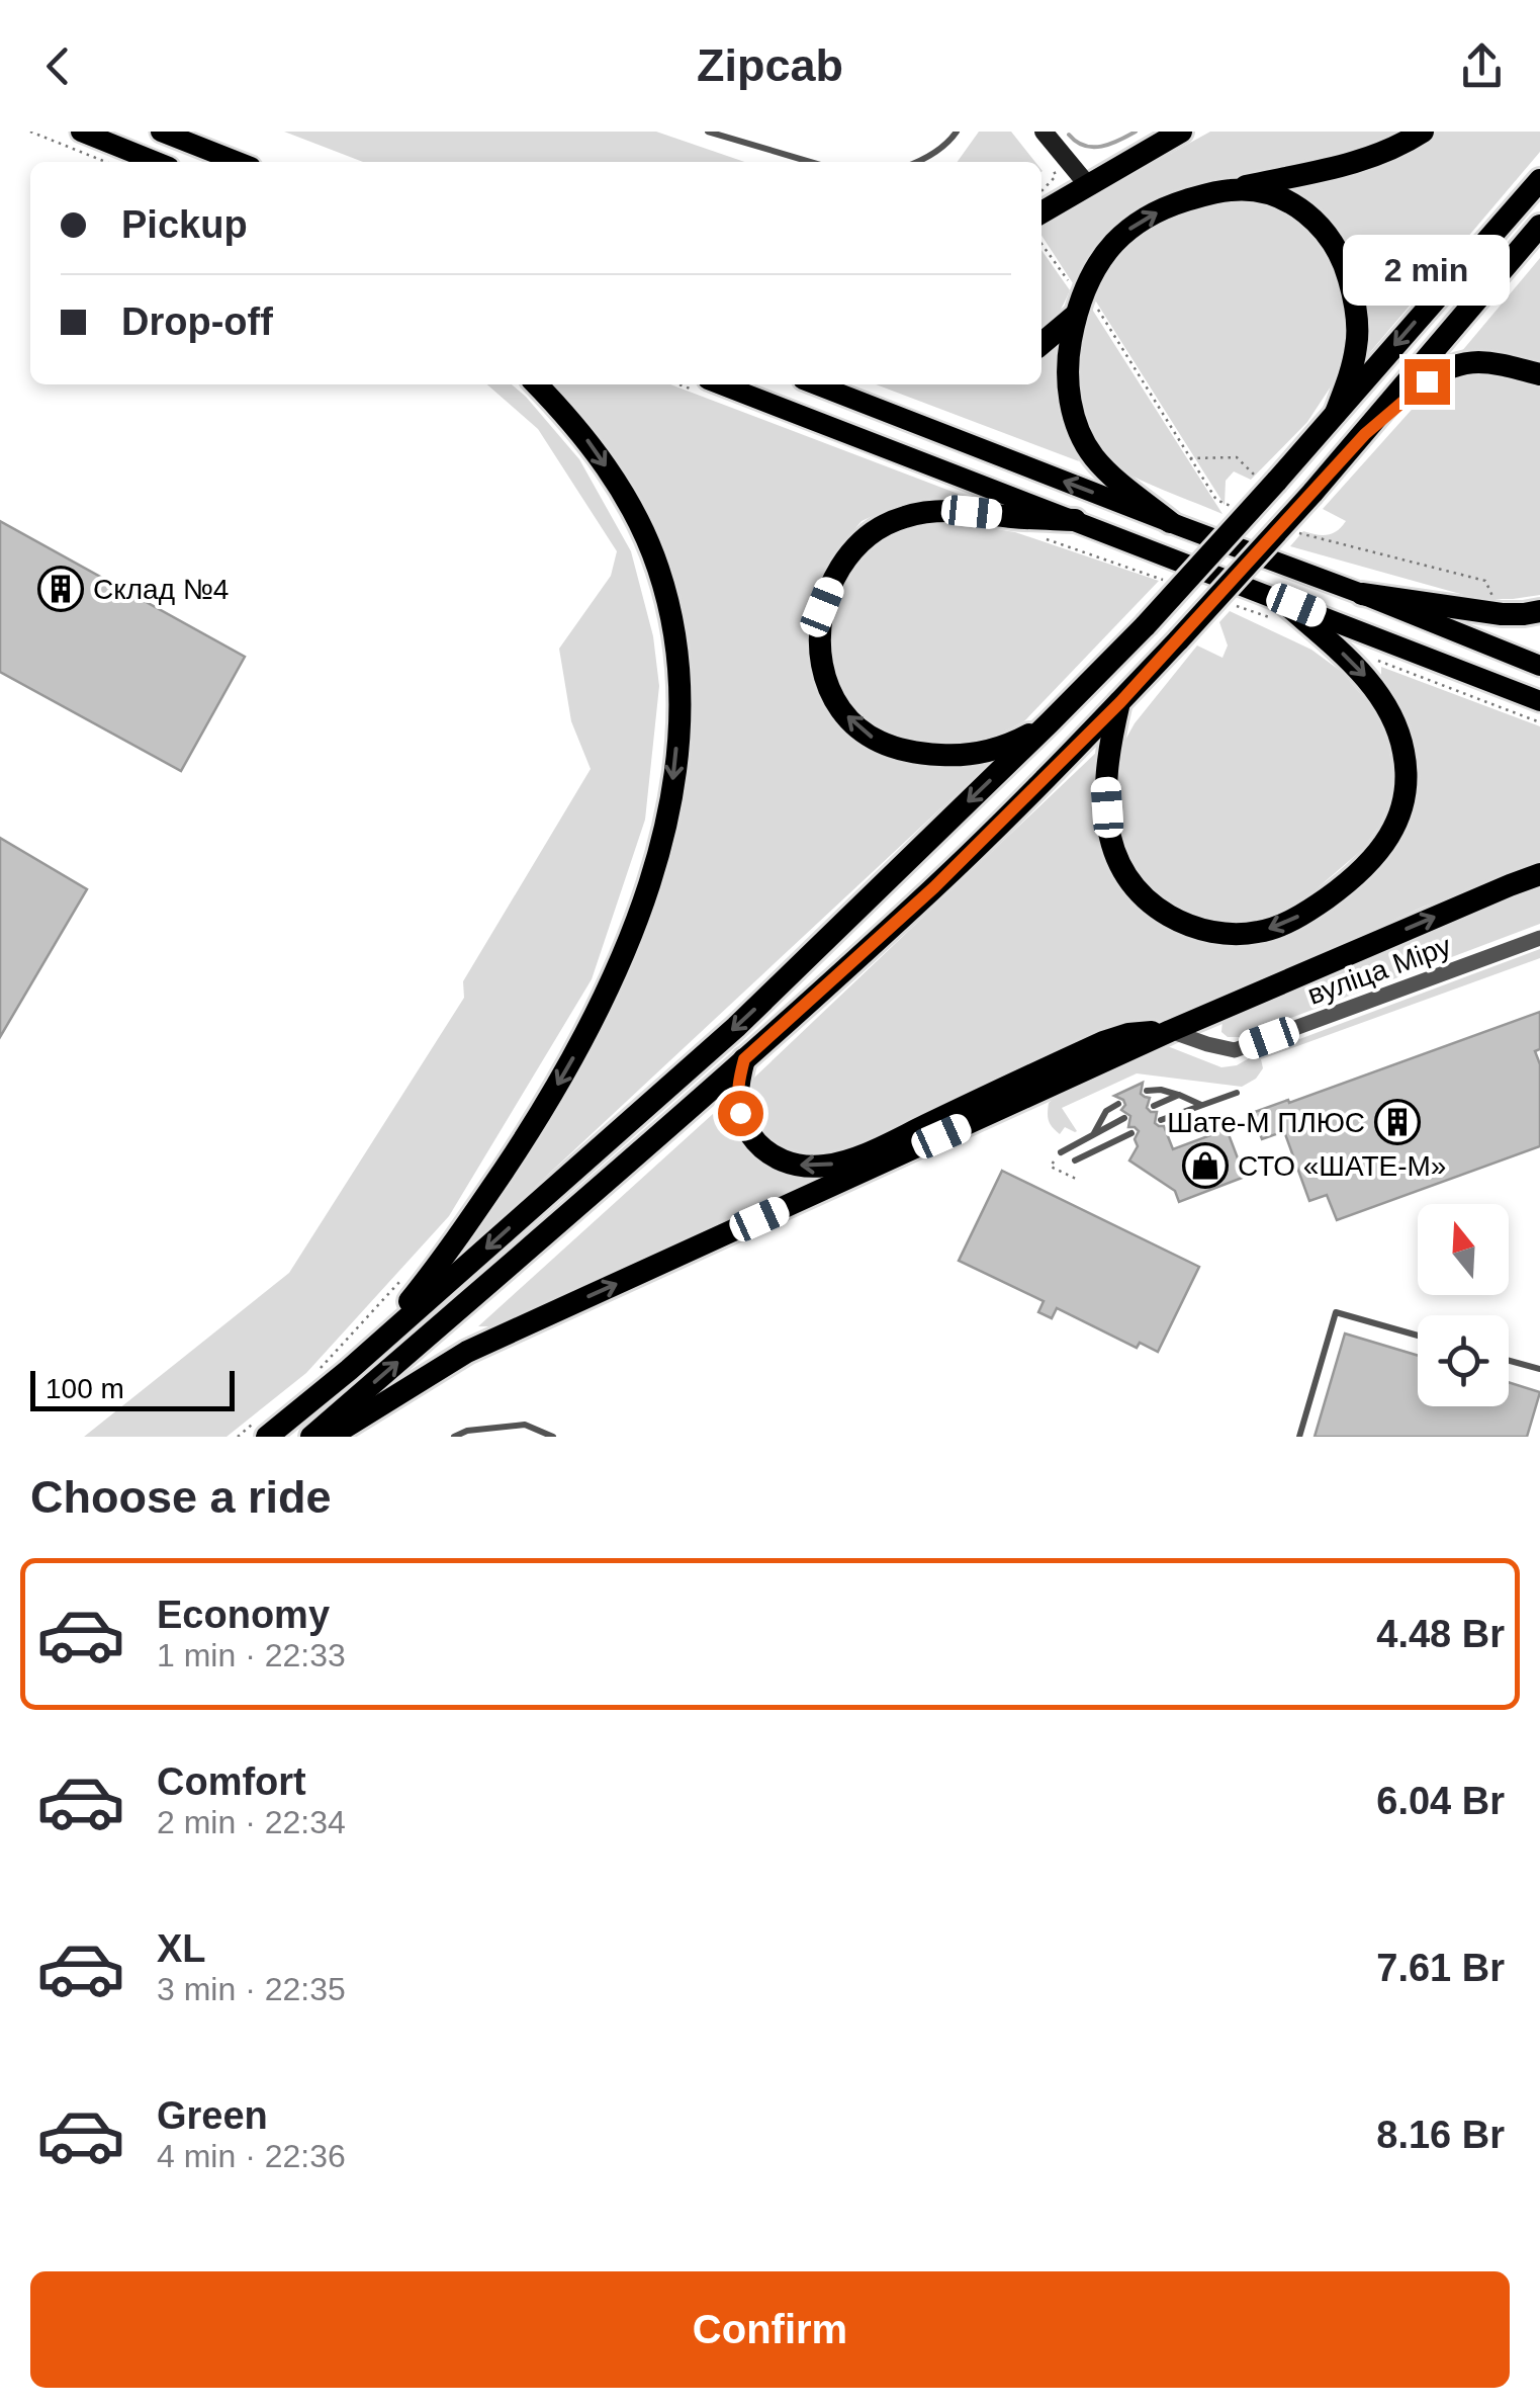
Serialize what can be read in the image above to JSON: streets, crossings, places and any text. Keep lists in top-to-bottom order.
{
  "streets": {
    "street": ["вуліца Міру"]
  },
  "places": {
    "building": ["Склад №4", "Шате-М ПЛЮС"],
    "shop": ["СТО «ШАТЕ-М»"]
  },
  "scale_bar": "100 m",
  "north": "top",
  "page": {
    "header": "Zipcab",
    "banner": ["Pickup", "Drop-off"],
    "bubble": "2 min",
    "scale": "100 m",
    "heading": "Choose a ride",
    "list": [
      {
        "name": "Economy",
        "note": "1 min · 22:33",
        "value": "4.48 Br"
      },
      {
        "name": "Comfort",
        "note": "2 min · 22:34",
        "value": "6.04 Br"
      },
      {
        "name": "XL",
        "note": "3 min · 22:35",
        "value": "7.61 Br"
      },
      {
        "name": "Green",
        "note": "4 min · 22:36",
        "value": "8.16 Br"
      }
    ],
    "buttons": "Confirm"
  }
}
